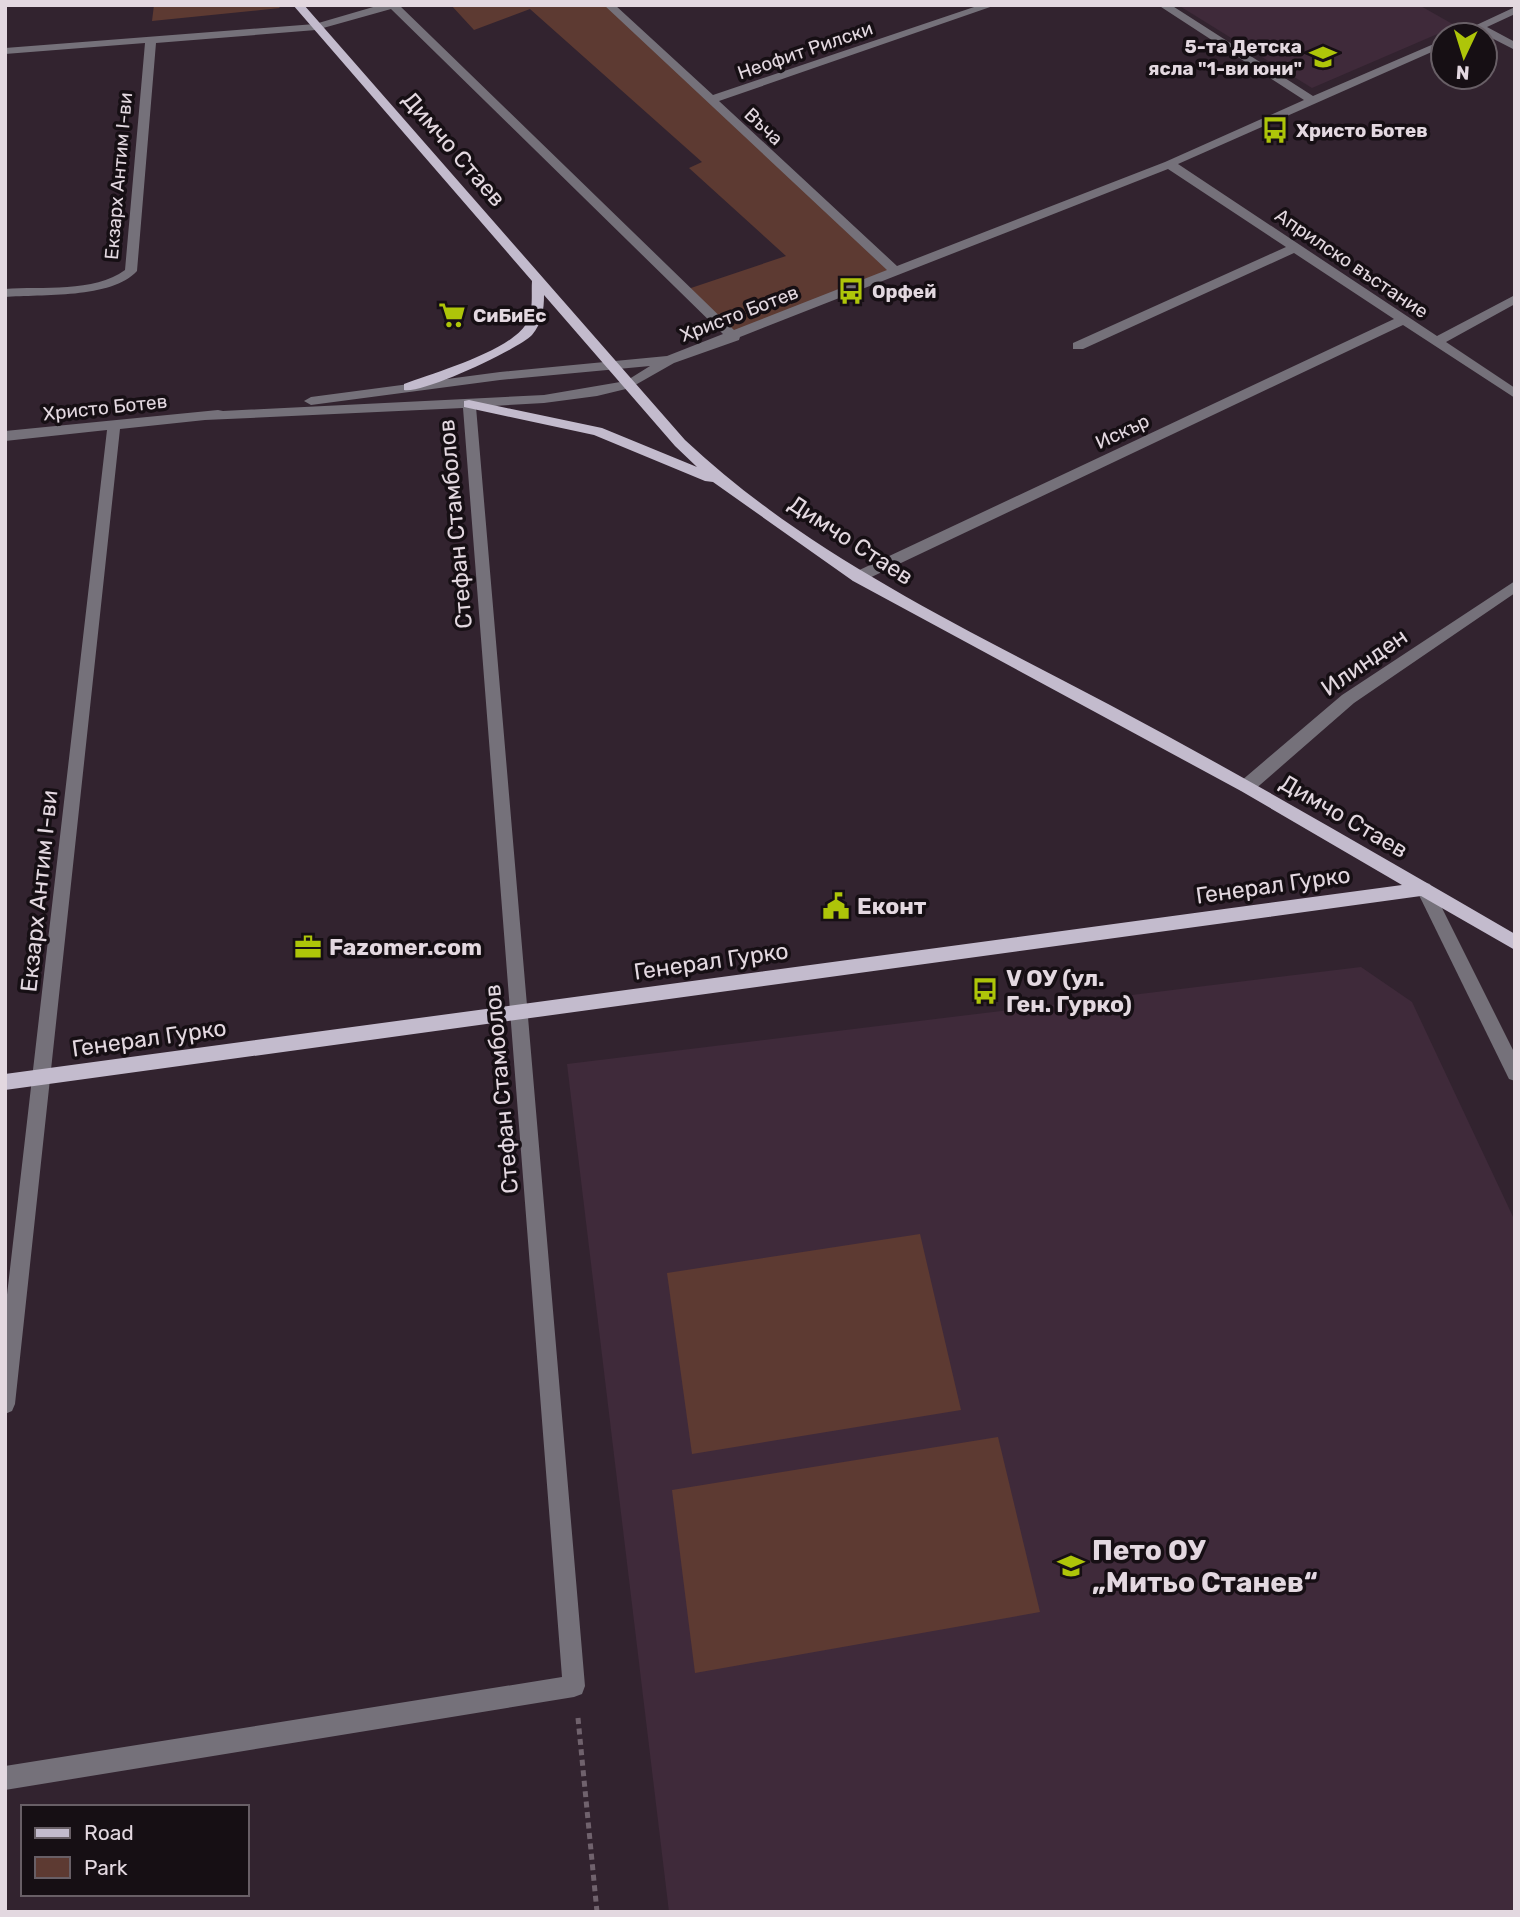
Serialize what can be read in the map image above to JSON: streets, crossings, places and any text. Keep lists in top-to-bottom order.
{
  "streets": {
    "main road": ["Димчо Стаев", "Генерал Гурко"],
    "street": [
      "Неофит Рилски",
      "Въча",
      "Екзарх Антим I-ви",
      "Априлско въстание",
      "Христо Ботев",
      "Искър",
      "Стефан Стамболов",
      "Илинден"
    ]
  },
  "crossings": [
    ["Неофит Рилски", "Въча"],
    ["Въча", "Христо Ботев"],
    ["Димчо Стаев", "Христо Ботев"],
    ["Димчо Стаев", "Искър"],
    ["Димчо Стаев", "Илинден"],
    ["Димчо Стаев", "Генерал Гурко"],
    ["Екзарх Антим I-ви", "Христо Ботев"],
    ["Екзарх Антим I-ви", "Генерал Гурко"],
    ["Априлско въстание", "Христо Ботев"],
    ["Априлско въстание", "Искър"],
    ["Христо Ботев", "Стефан Стамболов"],
    ["Стефан Стамболов", "Генерал Гурко"]
  ],
  "places": {
    "school or university": ["5-та Детска ясла \"1-ви юни\"", "Пето ОУ „Митьо Станев“"],
    "bus stop": ["Христо Ботев", "Орфей", "V ОУ (ул. Ген. Гурко)"],
    "supermarket": ["СиБиЕс"],
    "public building": ["Еконт"],
    "office": ["Fazomer.com"]
  },
  "legend": ["Road", "Park"],
  "north": "bottom"
}
